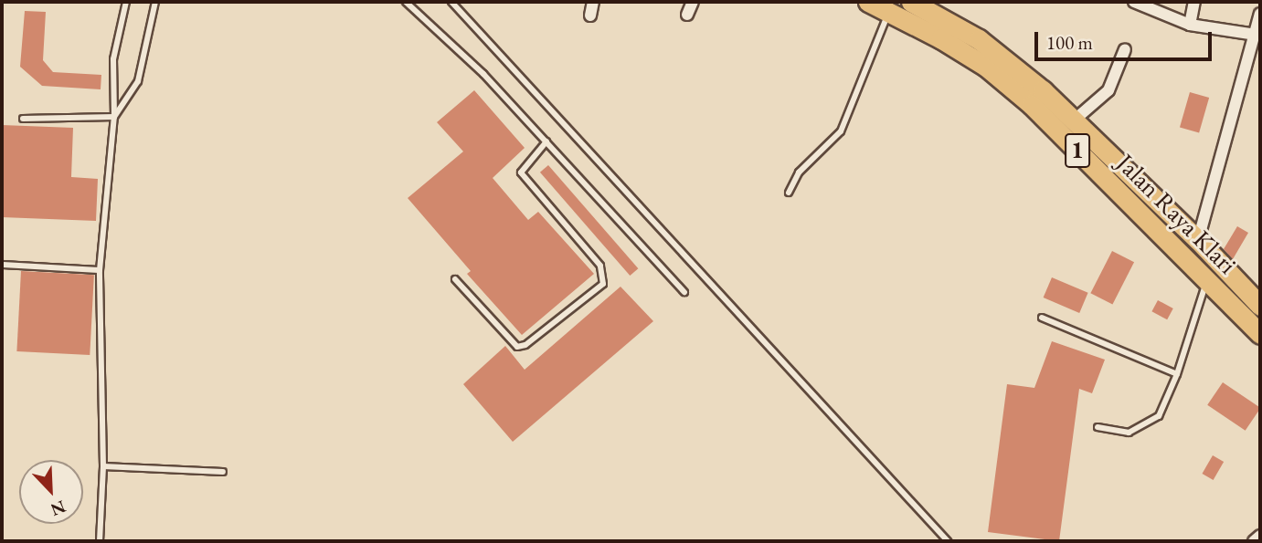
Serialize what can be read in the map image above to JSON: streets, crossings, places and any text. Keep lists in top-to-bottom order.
{
  "streets": {
    "highway": ["1", "Jalan Raya Klari"]
  },
  "scale_bar": "100 m",
  "north": "bottom right"
}
